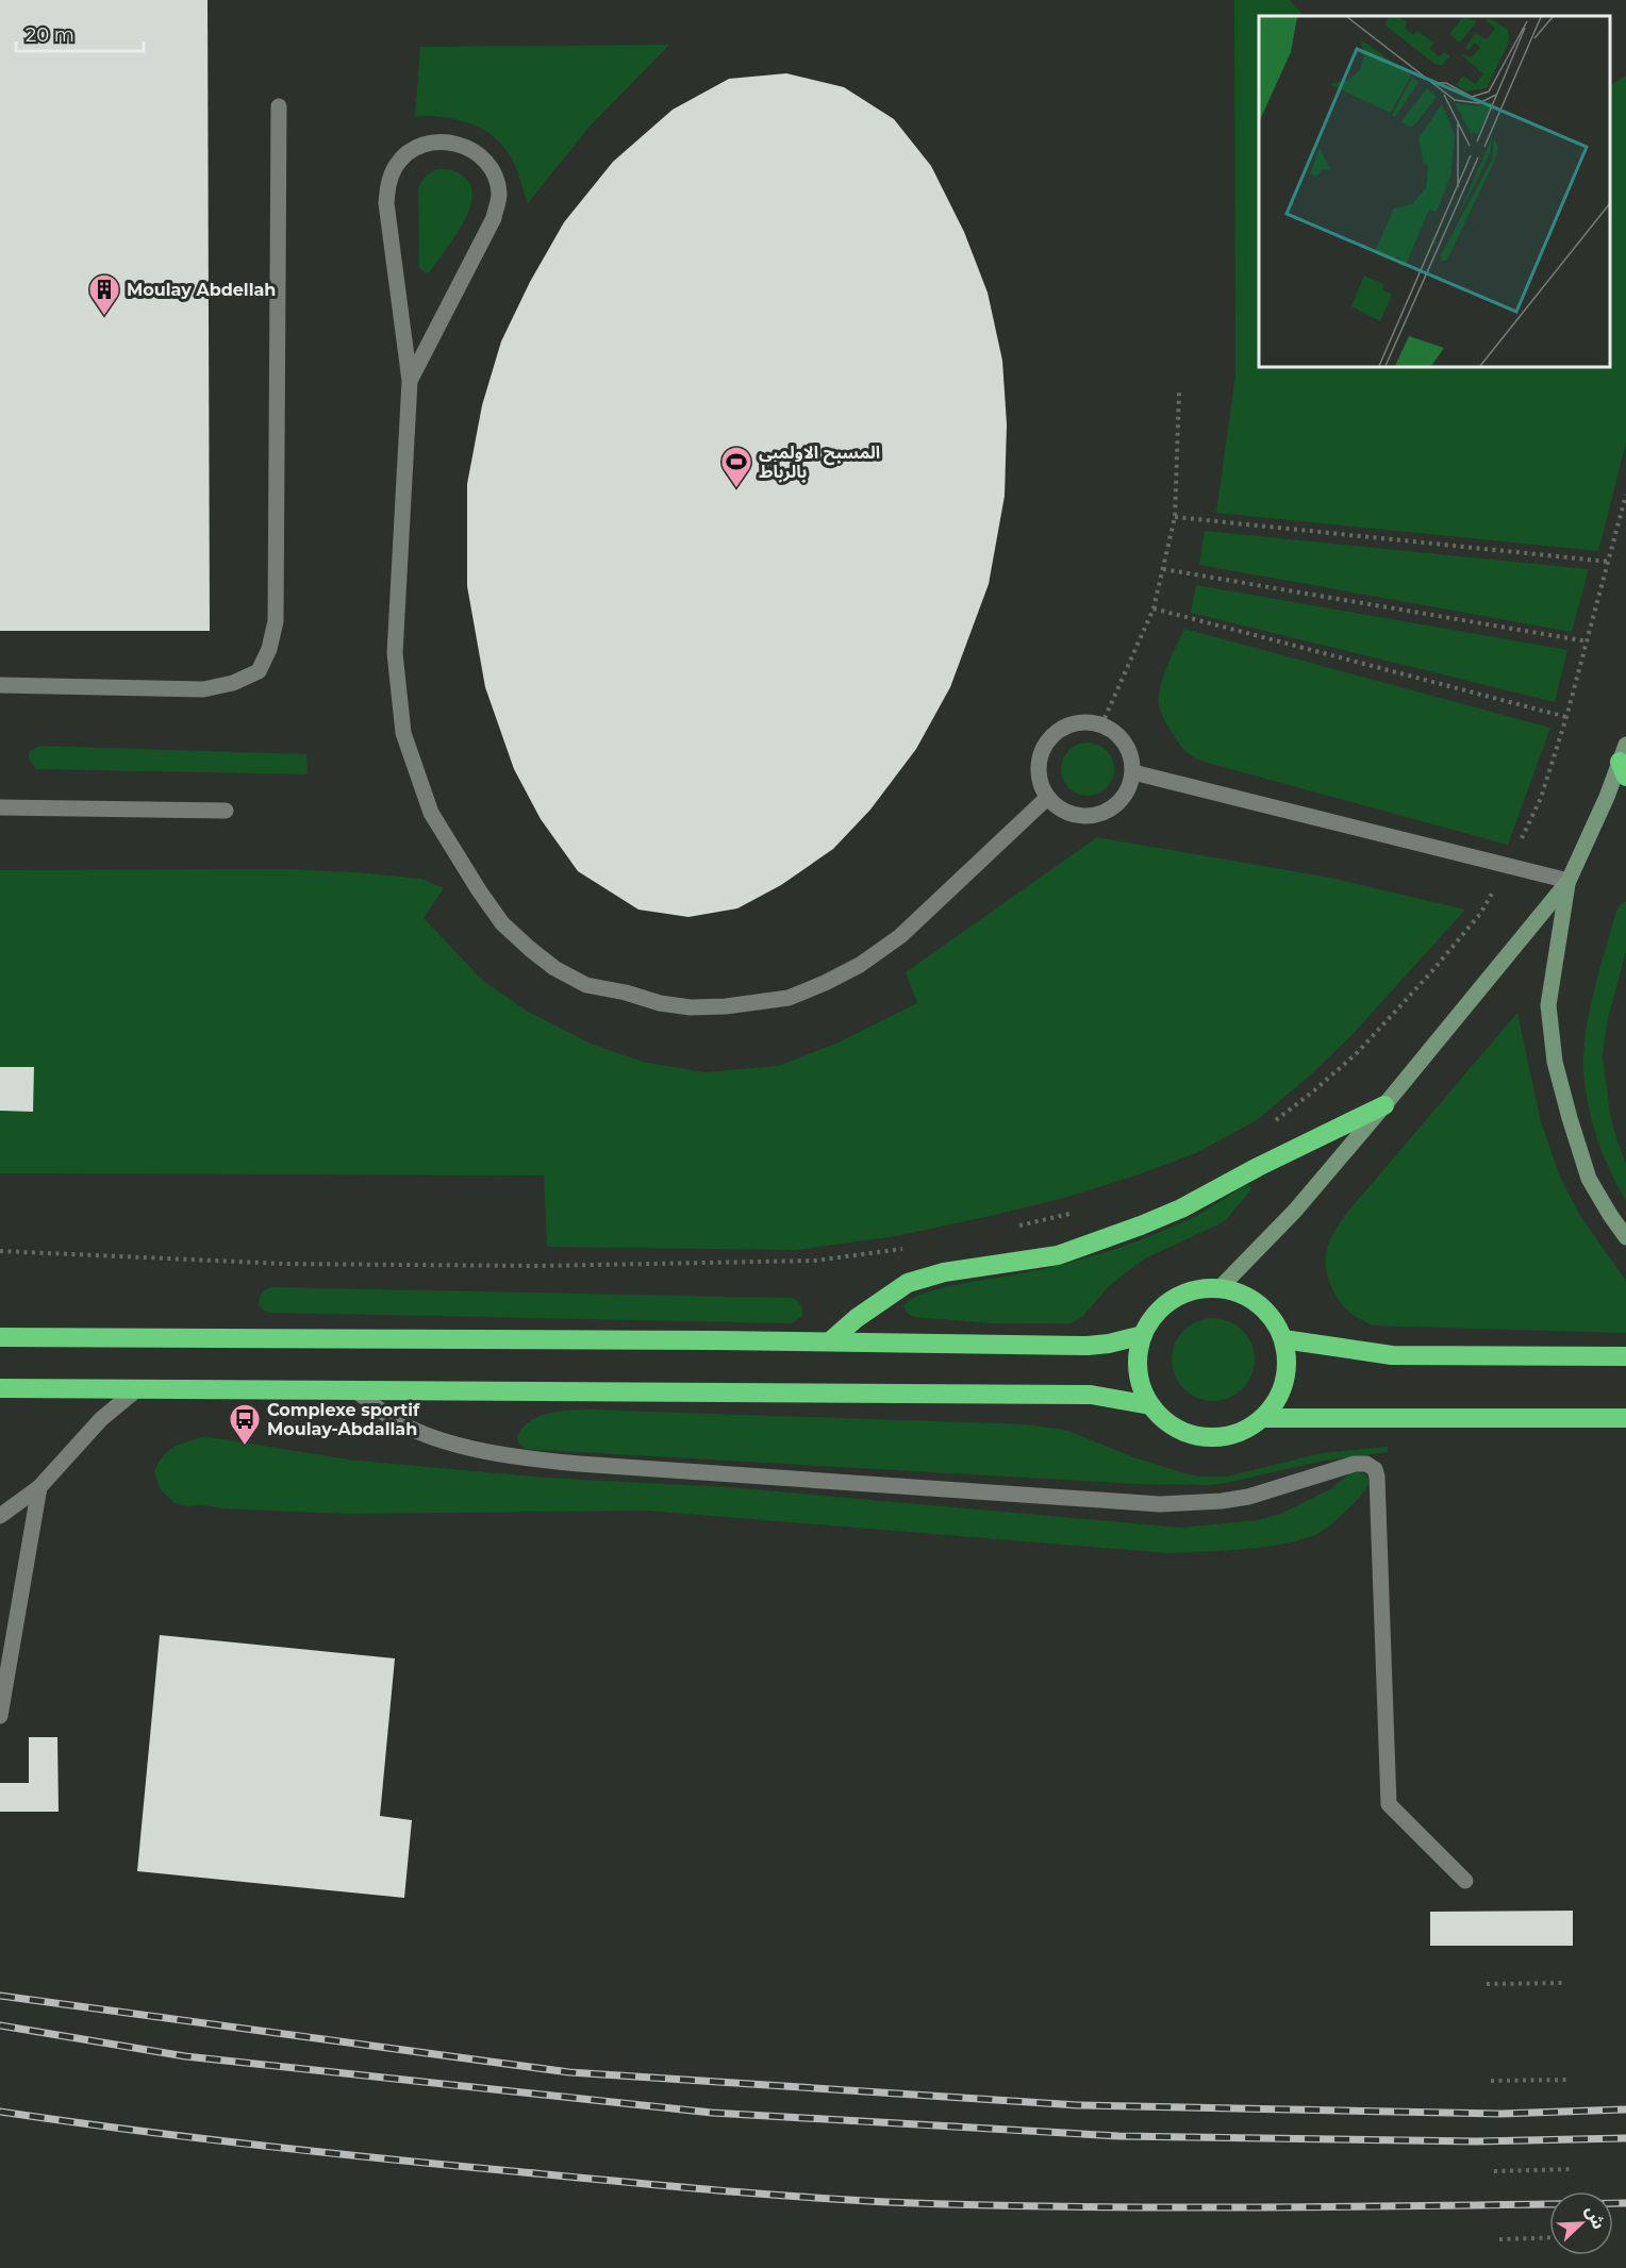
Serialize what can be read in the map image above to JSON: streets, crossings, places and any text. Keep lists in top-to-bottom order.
{
  "places": {
    "building": ["Moulay Abdellah"],
    "sports": ["المسبح الاولمبي بالرباط"],
    "bus stop": ["Complexe sportif Moulay-Abdallah"]
  },
  "scale_bar": "20 m",
  "north": "top right"
}
